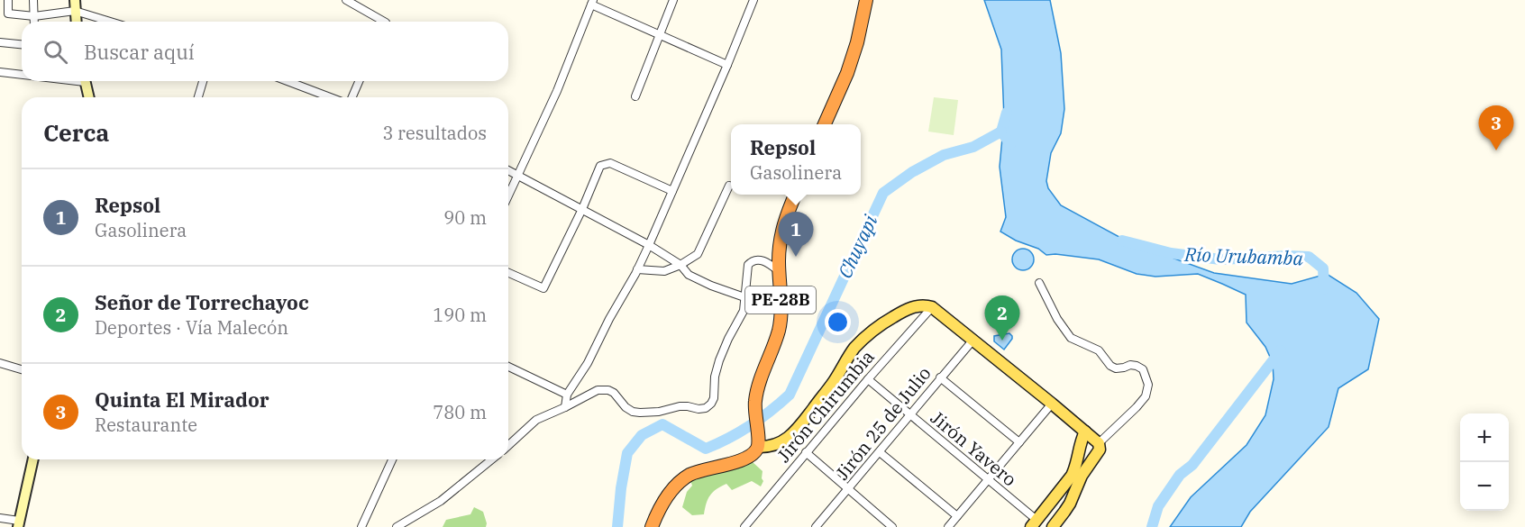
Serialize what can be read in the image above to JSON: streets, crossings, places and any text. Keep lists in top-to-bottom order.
{
  "streets": {
    "highway": ["PE-28B"],
    "street": ["Jirón Chirumbia", "Jirón 25 de Julio", "Jirón Yavero"]
  },
  "crossings": [
    ["Jirón Chirumbia", "Jirón Yavero"],
    ["Jirón 25 de Julio", "Jirón Yavero"]
  ],
  "water": ["Chuyapi", "Río Urubamba"],
  "page": {
    "search": "Buscar aquí",
    "heading": ["Cerca", "3 resultados"],
    "pins": ["3", "1", "2"],
    "popup": ["Repsol", "Gasolinera"],
    "list": [
      {
        "mark": "1",
        "name": "Repsol",
        "note": "Gasolinera",
        "value": "90 m"
      },
      {
        "mark": "2",
        "name": "Señor de Torrechayoc",
        "note": "Deportes · Vía Malecón",
        "value": "190 m"
      },
      {
        "mark": "3",
        "name": "Quinta El Mirador",
        "note": "Restaurante",
        "value": "780 m"
      }
    ],
    "map_buttons": ["+", "−"]
  }
}
